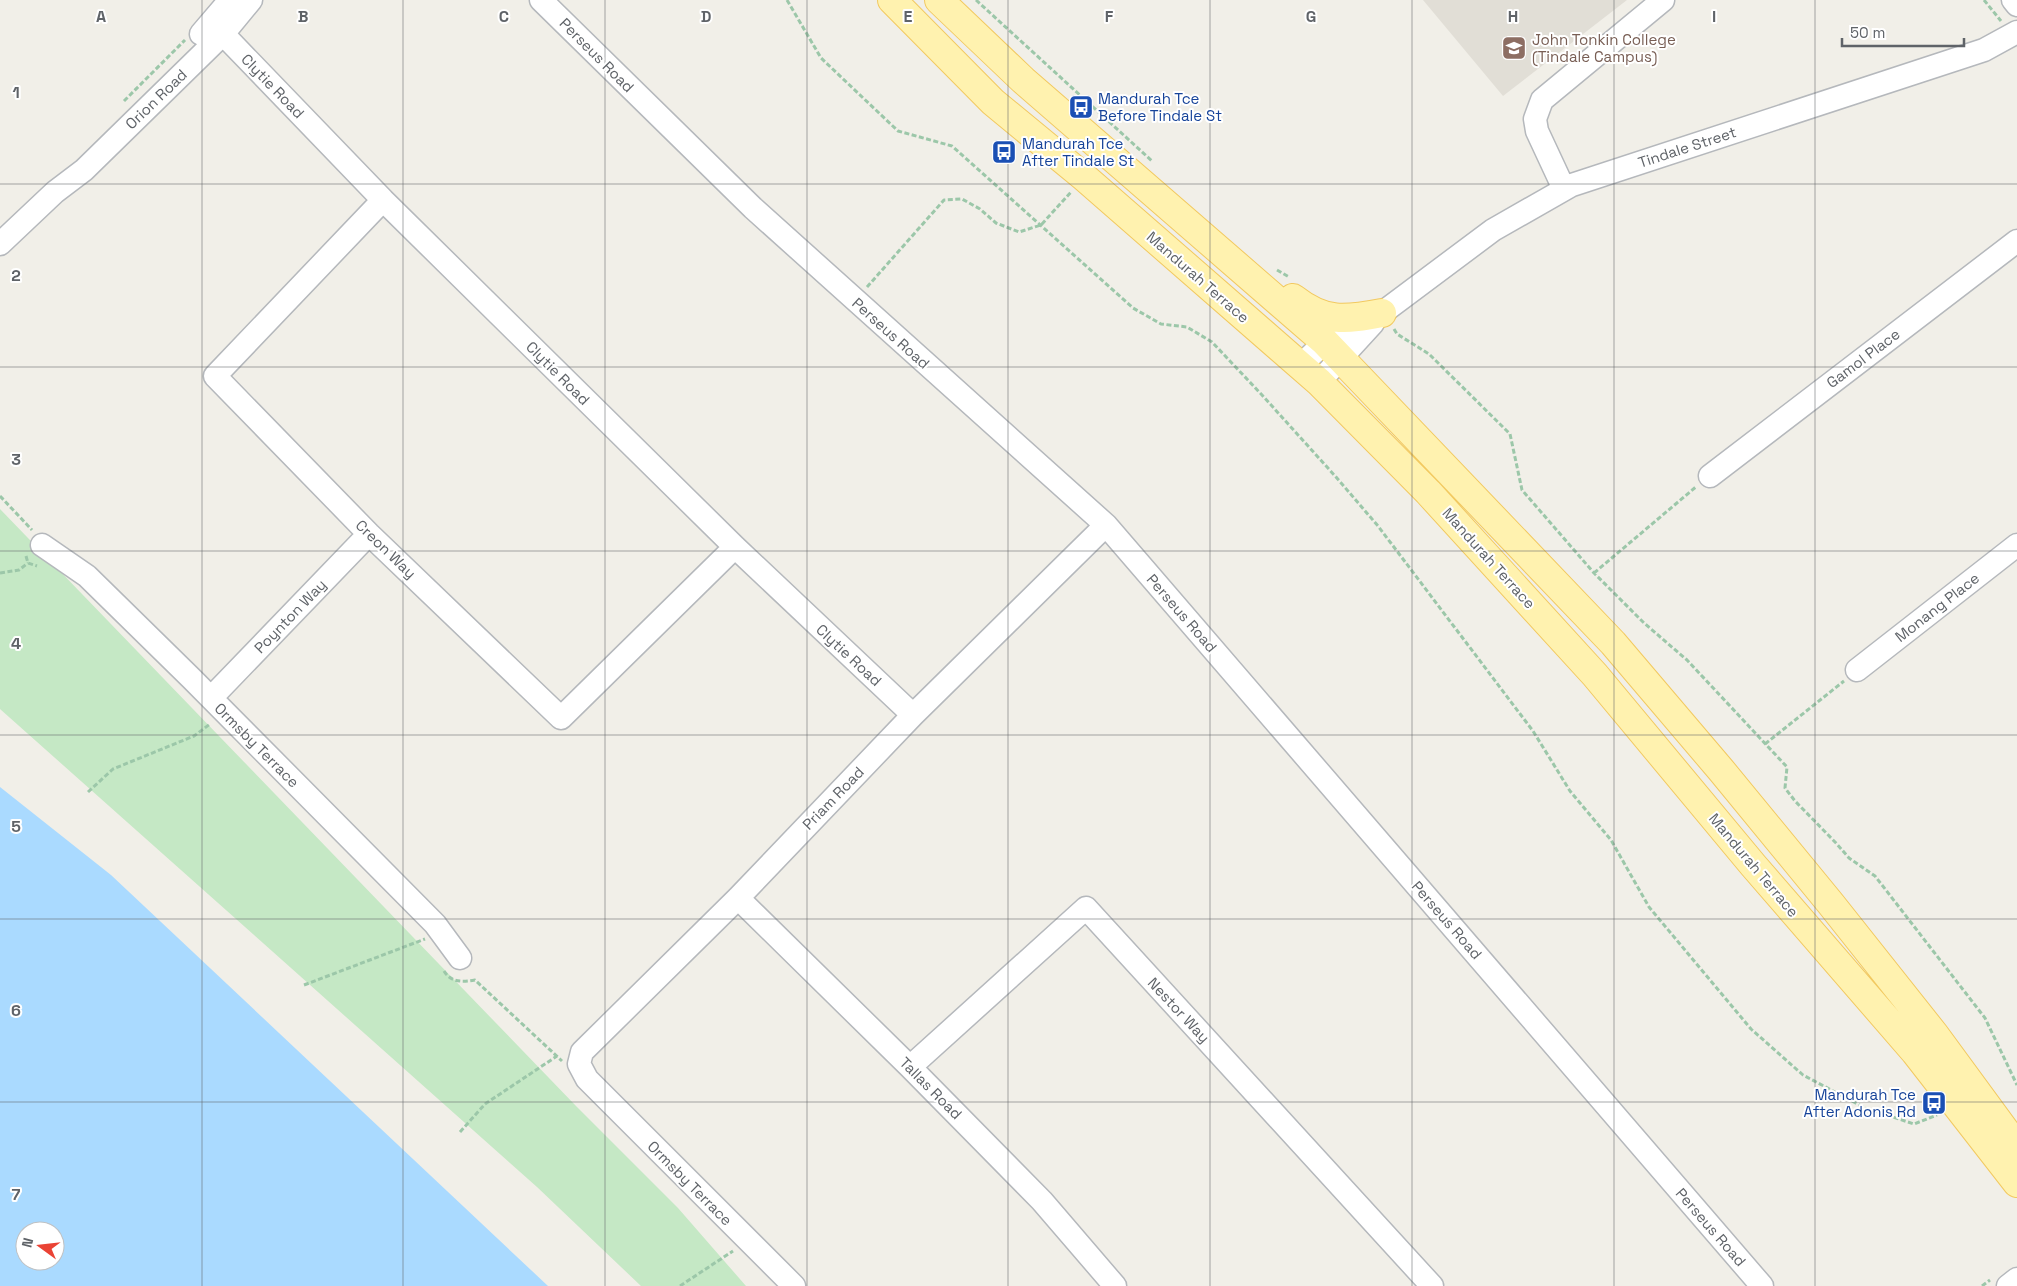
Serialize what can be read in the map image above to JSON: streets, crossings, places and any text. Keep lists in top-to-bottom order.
{
  "streets": {
    "main road": ["Mandurah Terrace"],
    "street": [
      "Perseus Road",
      "Clytie Road",
      "Orion Road",
      "Tindale Street",
      "Gamol Place",
      "Creon Way",
      "Monang Place",
      "Poynton Way",
      "Ormsby Terrace",
      "Priam Road",
      "Nestor Way",
      "Tallas Road"
    ]
  },
  "crossings": [
    ["Perseus Road", "Priam Road"],
    ["Clytie Road", "Orion Road"],
    ["Clytie Road", "Creon Way"],
    ["Clytie Road", "Priam Road"],
    ["Tindale Street", "Mandurah Terrace"],
    ["Creon Way", "Poynton Way"],
    ["Poynton Way", "Ormsby Terrace"],
    ["Ormsby Terrace", "Priam Road"],
    ["Priam Road", "Tallas Road"],
    ["Nestor Way", "Tallas Road"]
  ],
  "places": {
    "school or university": ["John Tonkin College (Tindale Campus)"],
    "bus stop": ["Mandurah Tce Before Tindale St", "Mandurah Tce After Tindale St", "Mandurah Tce After Adonis Rd"]
  },
  "scale_bar": "50 m",
  "north": "left",
  "grid": {
    "columns": [
      "A",
      "B",
      "C",
      "D",
      "E",
      "F",
      "G",
      "H",
      "I"
    ],
    "rows": [
      "1",
      "2",
      "3",
      "4",
      "5",
      "6",
      "7"
    ]
  }
}
